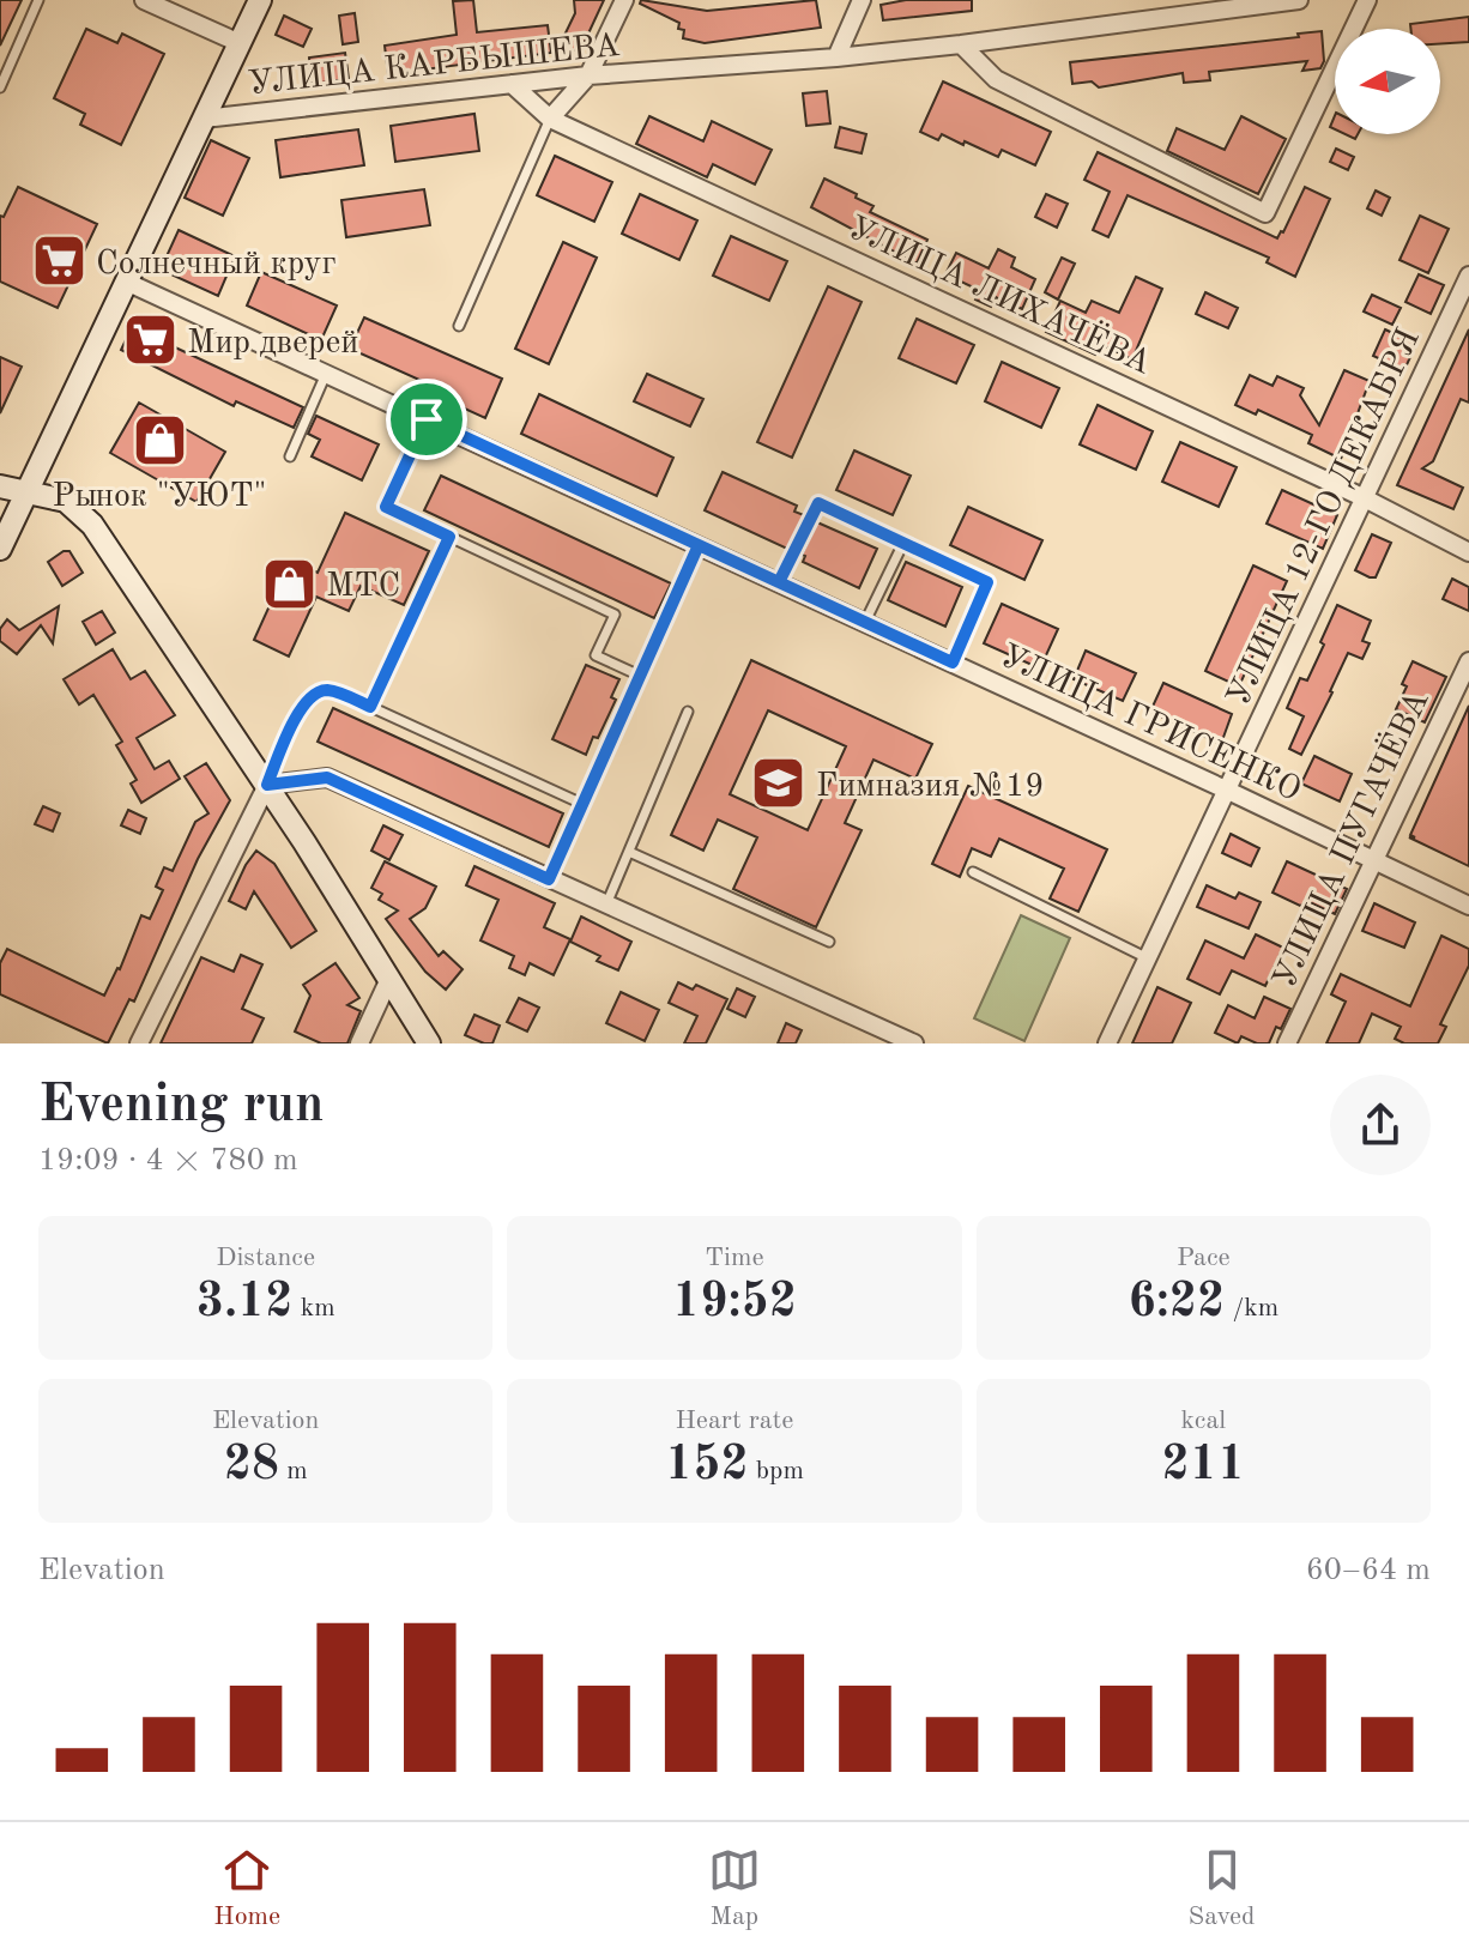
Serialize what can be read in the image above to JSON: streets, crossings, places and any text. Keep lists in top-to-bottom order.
{
  "streets": {
    "street": [
      "УЛИЦА КАРБЫШЕВА",
      "УЛИЦА ЛИХАЧЁВА",
      "УЛИЦА 12-ГО ДЕКАБРЯ",
      "УЛИЦА ГРИСЕНКО",
      "УЛИЦА ПУГАЧЁВА"
    ]
  },
  "crossings": [
    ["УЛИЦА КАРБЫШЕВА", "УЛИЦА ЛИХАЧЁВА"],
    ["УЛИЦА ЛИХАЧЁВА", "УЛИЦА 12-ГО ДЕКАБРЯ"],
    ["УЛИЦА 12-ГО ДЕКАБРЯ", "УЛИЦА ГРИСЕНКО"],
    ["УЛИЦА ГРИСЕНКО", "УЛИЦА ПУГАЧЁВА"]
  ],
  "places": {
    "supermarket": ["Солнечный круг", "Мир дверей"],
    "shop": ["Рынок \"УЮТ\"", "МТС"],
    "school or university": ["Гимназия №19"]
  },
  "north": "left",
  "page": {
    "heading": ["Evening run", "19:09 · 4 × 780 m"],
    "stats": [
      ["Distance", "3.12 km"],
      ["Time", "19:52"],
      ["Pace", "6:22 /km"],
      ["Elevation", "28 m"],
      ["Heart rate", "152 bpm"],
      ["kcal", "211"]
    ],
    "chart": ["Elevation", "60–64 m"],
    "tabs": ["Home", "Map", "Saved"]
  }
}
